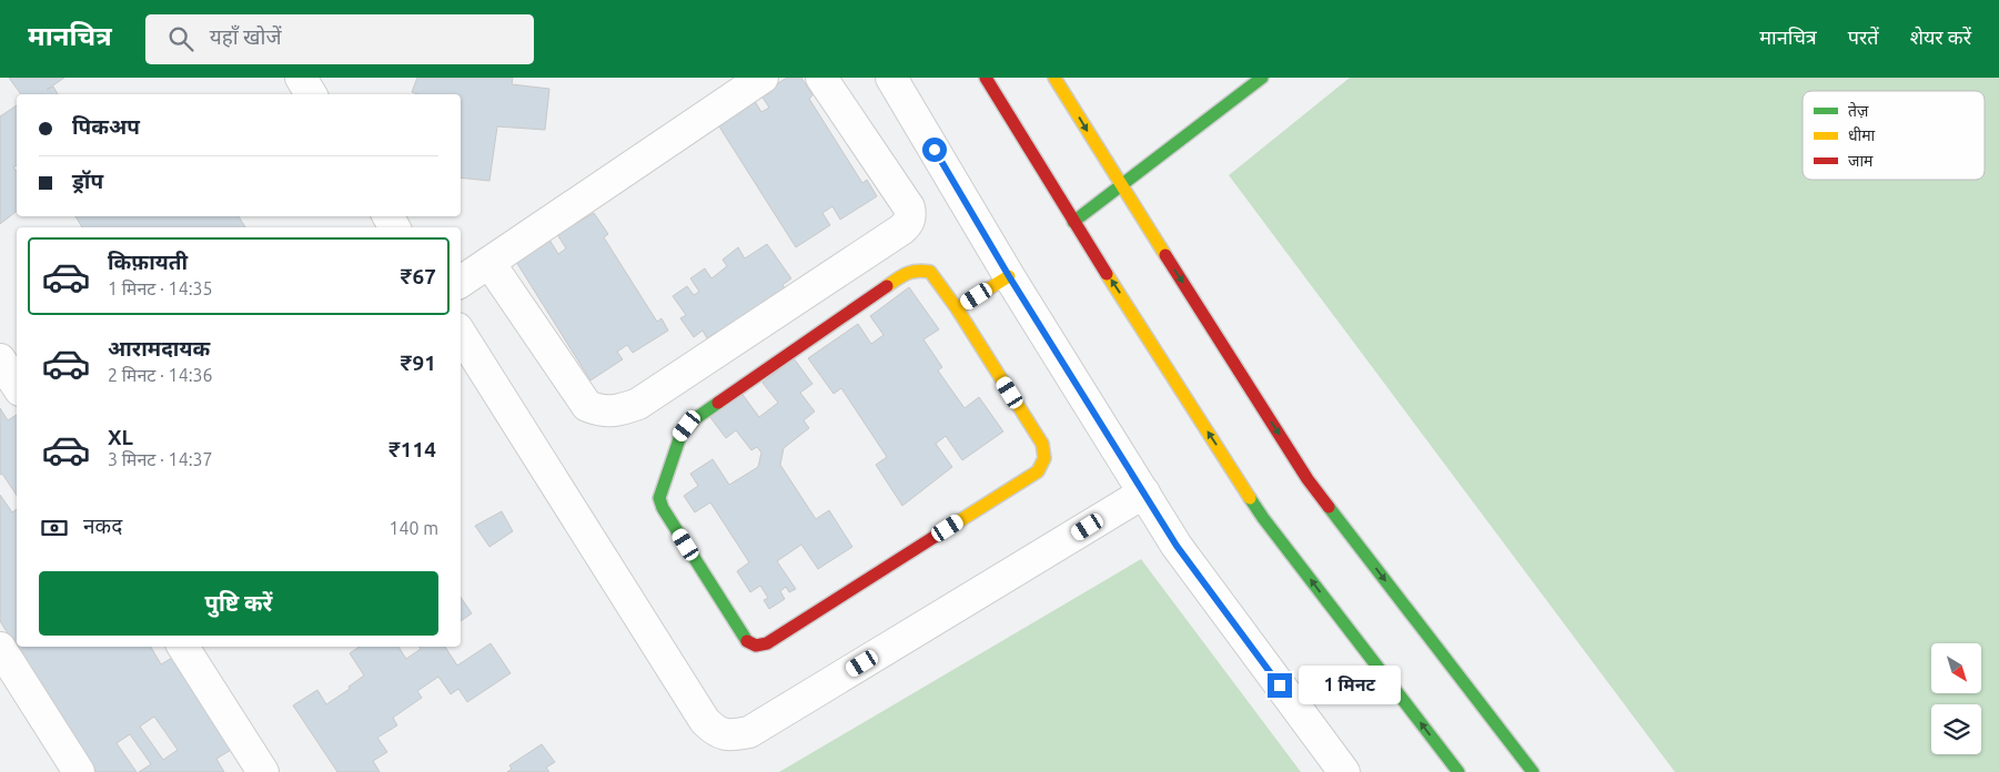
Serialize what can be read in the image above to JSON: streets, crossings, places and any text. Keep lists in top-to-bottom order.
{
  "legend": ["तेज़", "धीमा", "जाम"],
  "north": "bottom right",
  "page": {
    "header": "मानचित्र",
    "search": "यहाँ खोजें",
    "nav": ["मानचित्र", "परतें", "शेयर करें"],
    "banner": ["पिकअप", "ड्रॉप"],
    "list": [
      {
        "name": "किफ़ायती",
        "note": "1 मिनट · 14:35",
        "value": "₹67"
      },
      {
        "name": "आरामदायक",
        "note": "2 मिनट · 14:36",
        "value": "₹91"
      },
      {
        "name": "XL",
        "note": "3 मिनट · 14:37",
        "value": "₹114"
      }
    ],
    "pay": ["नकद", "140 m"],
    "buttons": "पुष्टि करें",
    "bubble": "1 मिनट"
  }
}
